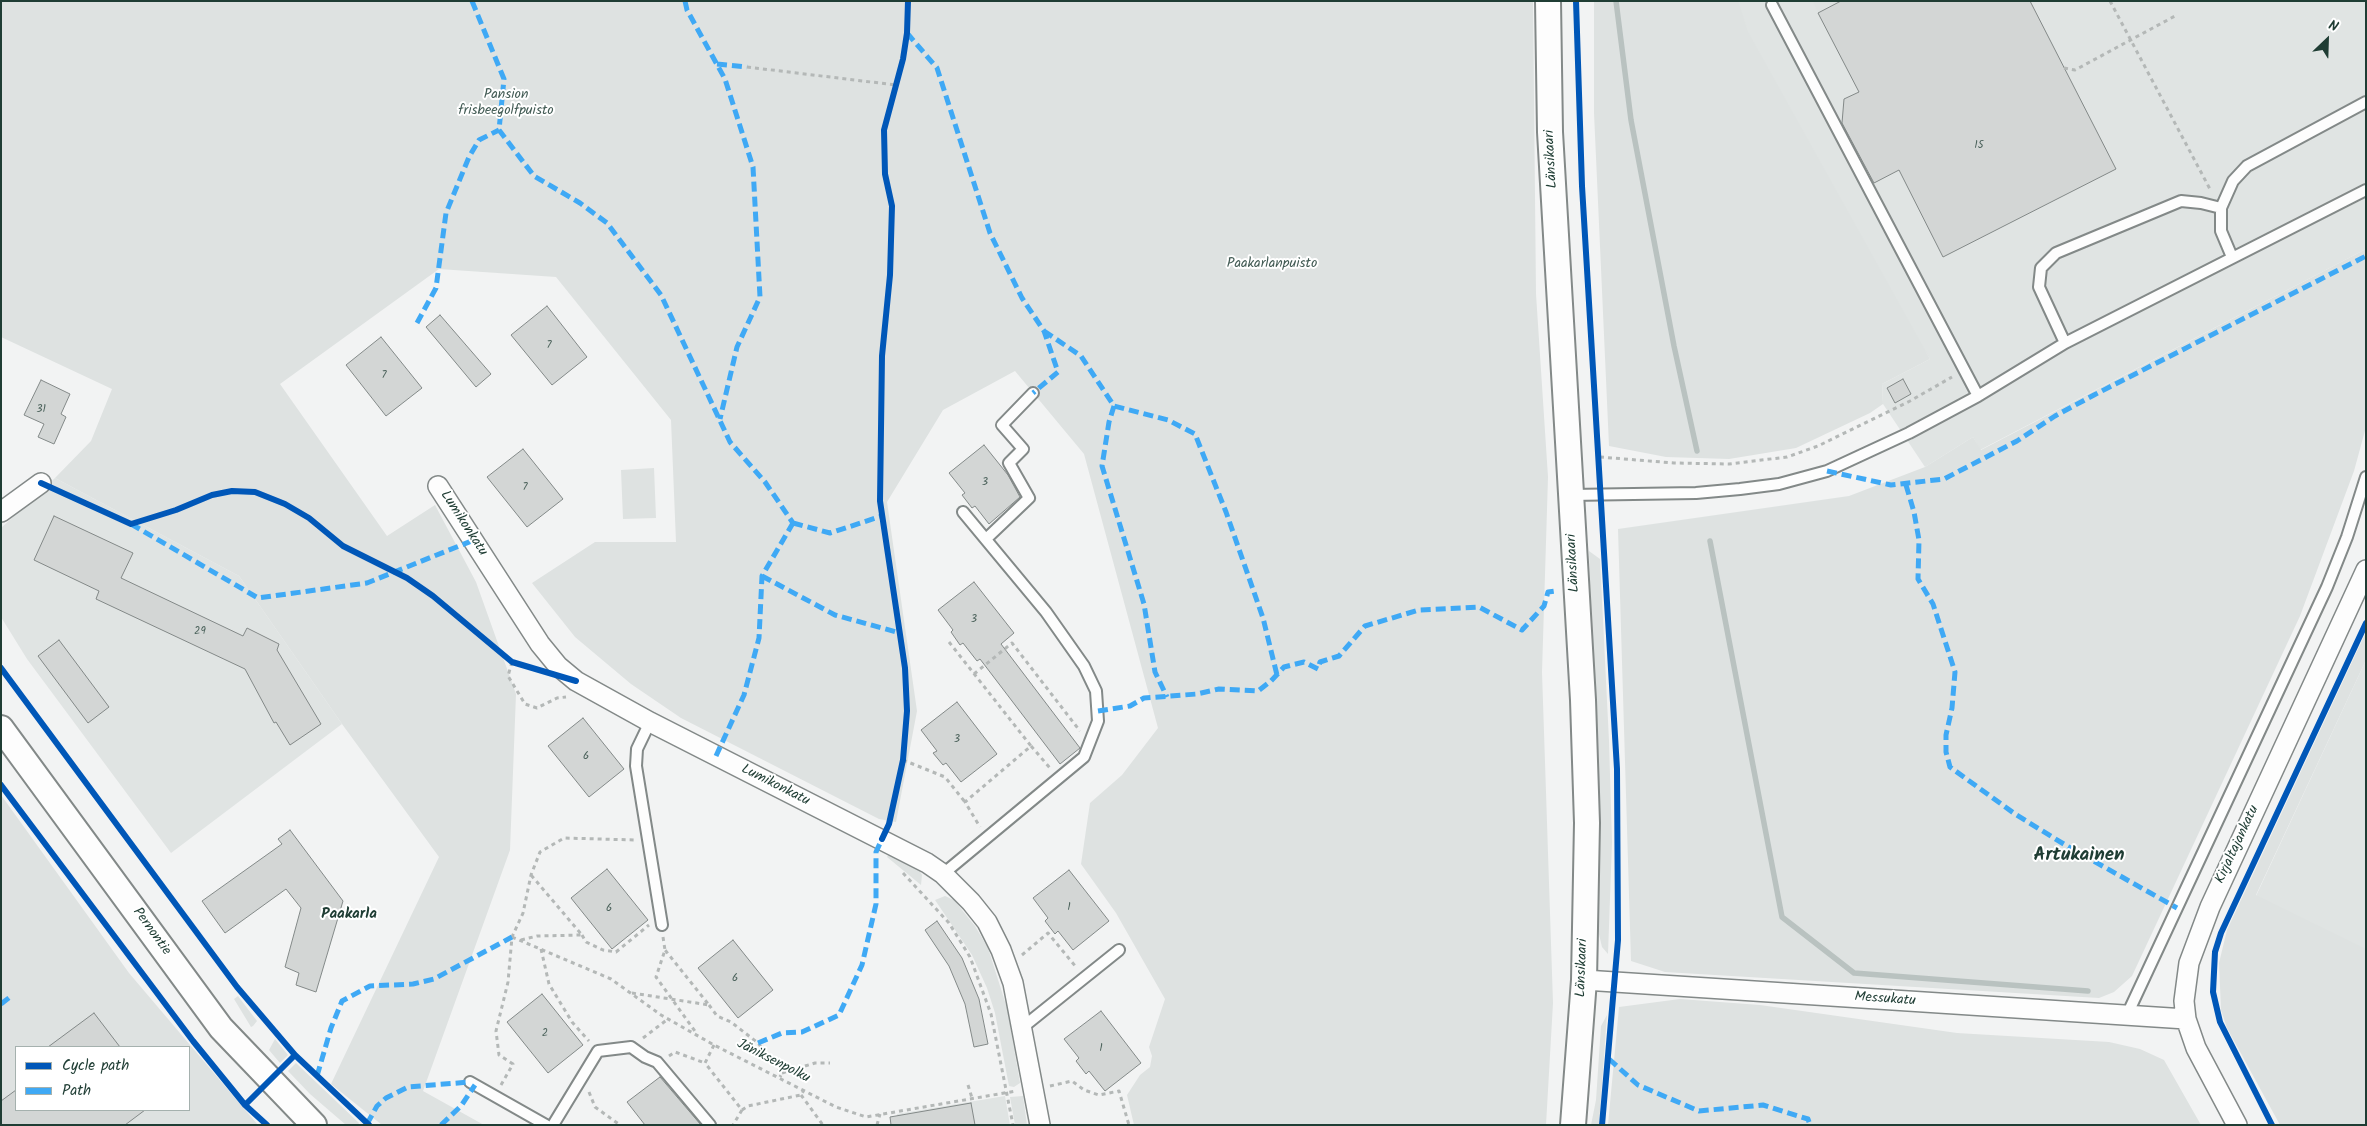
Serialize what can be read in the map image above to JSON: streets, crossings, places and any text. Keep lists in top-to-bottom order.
{
  "streets": {
    "street": [
      "Länsikaari",
      "Lumikonkatu",
      "Kirjaltajankatu",
      "Pernontie",
      "Messukatu"
    ],
    "path": ["Jäniksenpolku"]
  },
  "crossings": [
    ["Länsikaari", "Messukatu"],
    ["Lumikonkatu", "Jäniksenpolku"],
    ["Kirjaltajankatu", "Messukatu"]
  ],
  "districts": ["Artukainen", "Paakarla"],
  "parks": ["Pansion frisbeegolfpuisto", "Paakarlanpuisto"],
  "house_numbers": [
    "15",
    "7",
    "7",
    "31",
    "3",
    "7",
    "3",
    "29",
    "3",
    "6",
    "1",
    "6",
    "6",
    "2",
    "1"
  ],
  "legend": ["Cycle path", "Path"],
  "north": "top right"
}
